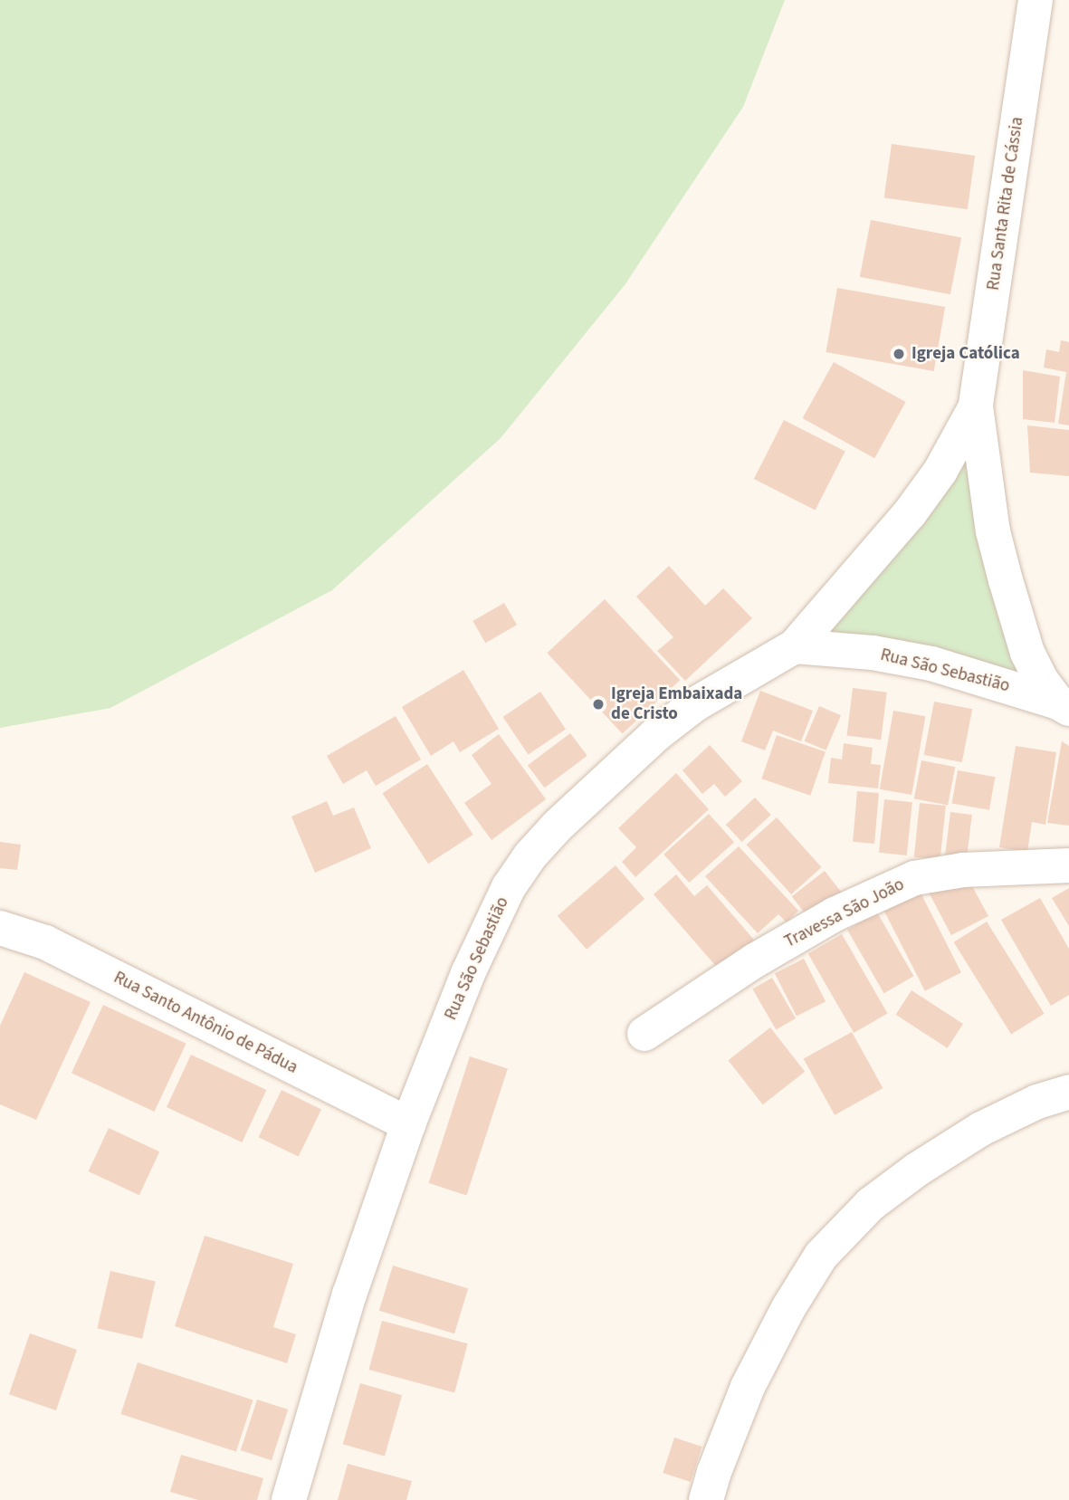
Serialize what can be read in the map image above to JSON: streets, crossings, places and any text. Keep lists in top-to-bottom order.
{
  "streets": {
    "street": [
      "Rua Santa Rita de Cássia",
      "Rua São Sebastião",
      "Travessa São João",
      "Rua Santo Antônio de Pádua"
    ]
  },
  "crossings": [
    ["Rua Santa Rita de Cássia", "Rua São Sebastião"],
    ["Rua São Sebastião", "Rua Santo Antônio de Pádua"]
  ],
  "places": ["Igreja Católica", "Igreja Embaixada de Cristo"]
}
